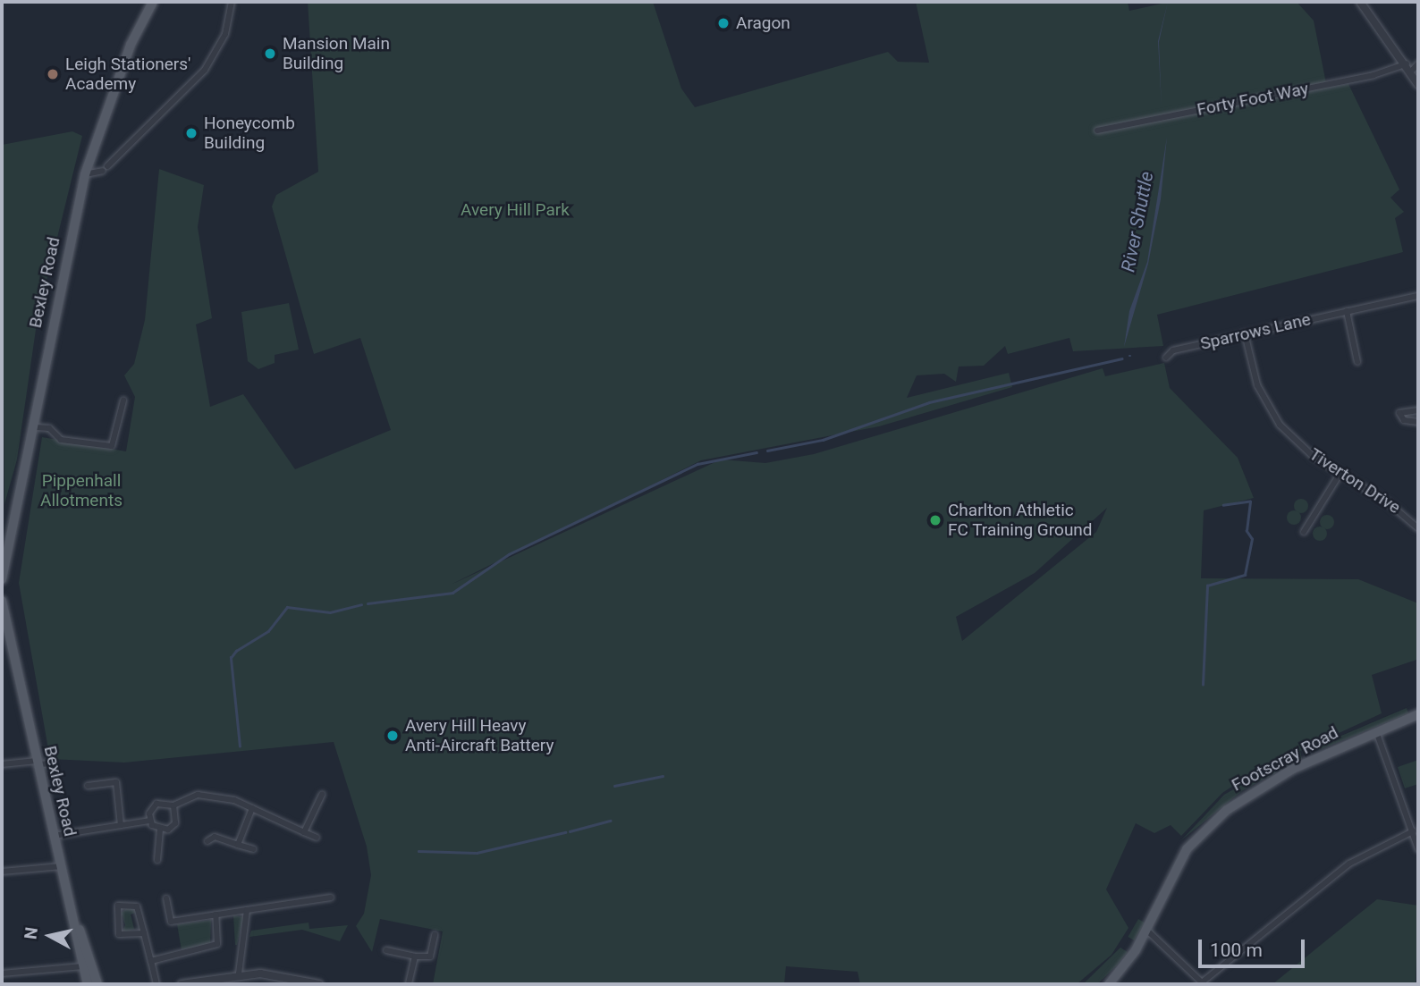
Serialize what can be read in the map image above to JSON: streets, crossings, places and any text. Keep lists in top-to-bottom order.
{
  "streets": {
    "main road": ["Bexley Road", "Footscray Road"],
    "street": ["Forty Foot Way", "Sparrows Lane", "Tiverton Drive"]
  },
  "crossings": [
    ["Sparrows Lane", "Tiverton Drive"]
  ],
  "water": ["River Shuttle"],
  "parks": ["Avery Hill Park", "Pippenhall Allotments"],
  "places": [
    "Aragon",
    "Mansion Main Building",
    "Leigh Stationers' Academy",
    "Honeycomb Building",
    "Charlton Athletic FC Training Ground",
    "Avery Hill Heavy Anti-Aircraft Battery"
  ],
  "scale_bar": "100 m",
  "north": "left"
}
